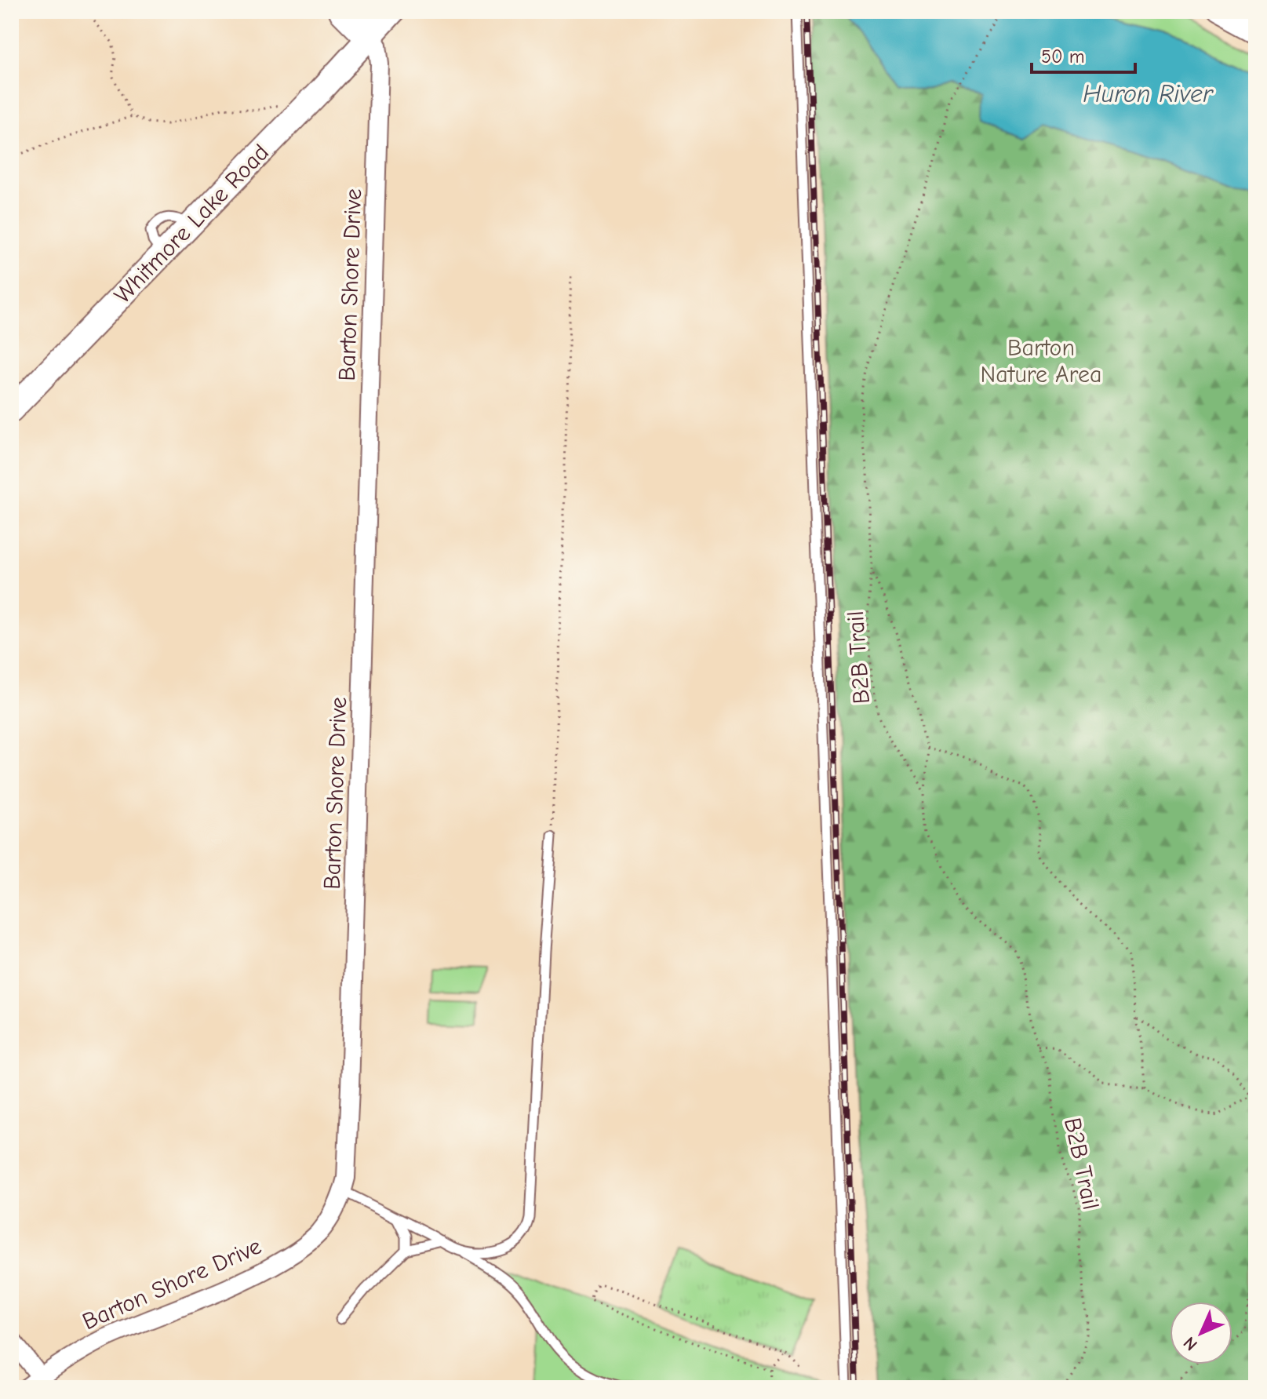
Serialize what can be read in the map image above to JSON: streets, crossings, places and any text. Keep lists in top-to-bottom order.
{
  "streets": {
    "street": ["Whitmore Lake Road", "Barton Shore Drive"],
    "path": ["B2B Trail"]
  },
  "crossings": [
    ["Whitmore Lake Road", "Barton Shore Drive"]
  ],
  "water": ["Huron River"],
  "parks": ["Barton Nature Area"],
  "scale_bar": "50 m",
  "north": "bottom left"
}
